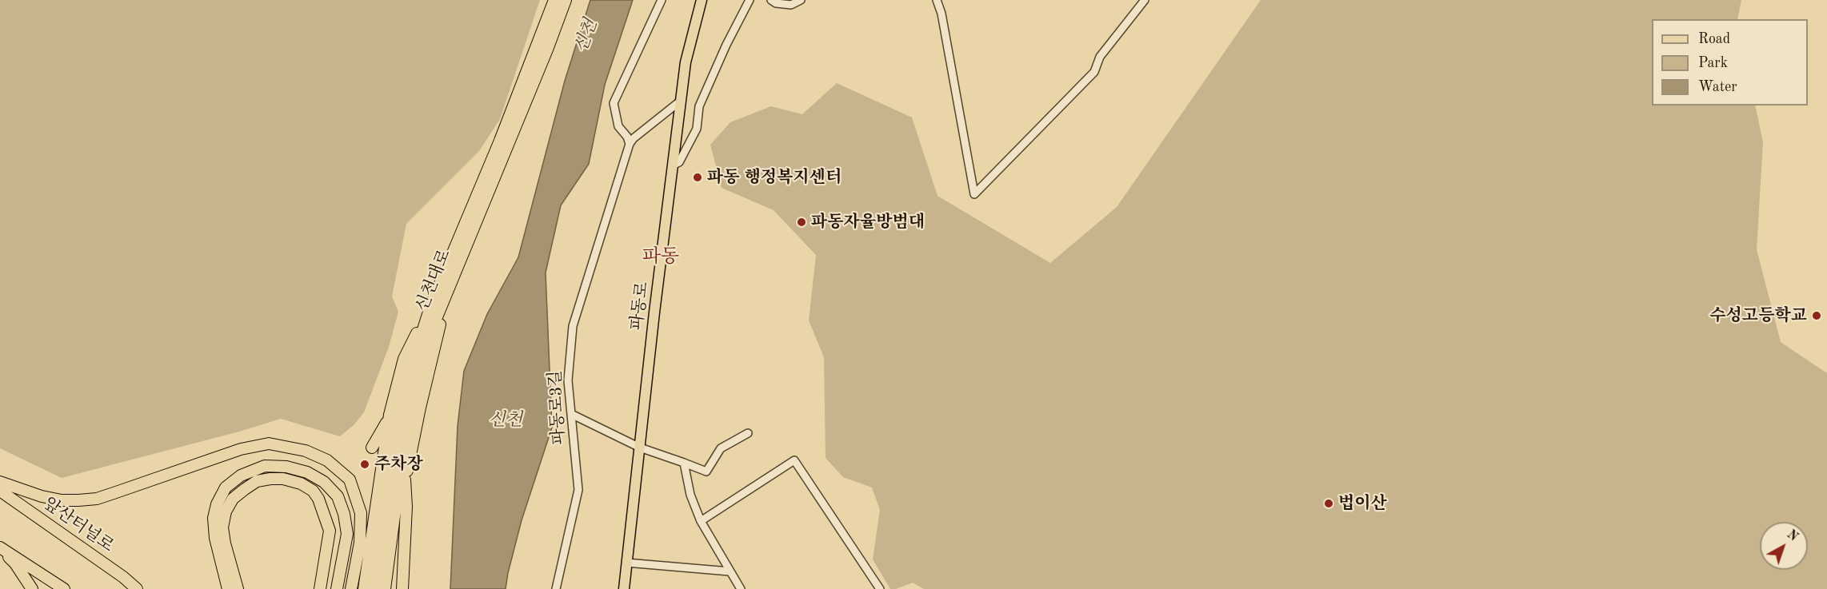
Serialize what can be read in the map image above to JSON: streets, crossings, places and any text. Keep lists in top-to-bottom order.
{
  "streets": {
    "highway": ["신천대로", "앞산터널로"],
    "main road": ["파동로"],
    "street": ["파동로3길"]
  },
  "districts": ["파동"],
  "water": ["신천"],
  "places": [
    "파동 행정복지센터",
    "파동자율방범대",
    "수성고등학교",
    "주차장",
    "법이산"
  ],
  "legend": ["Road", "Park", "Water"],
  "north": "top right"
}
